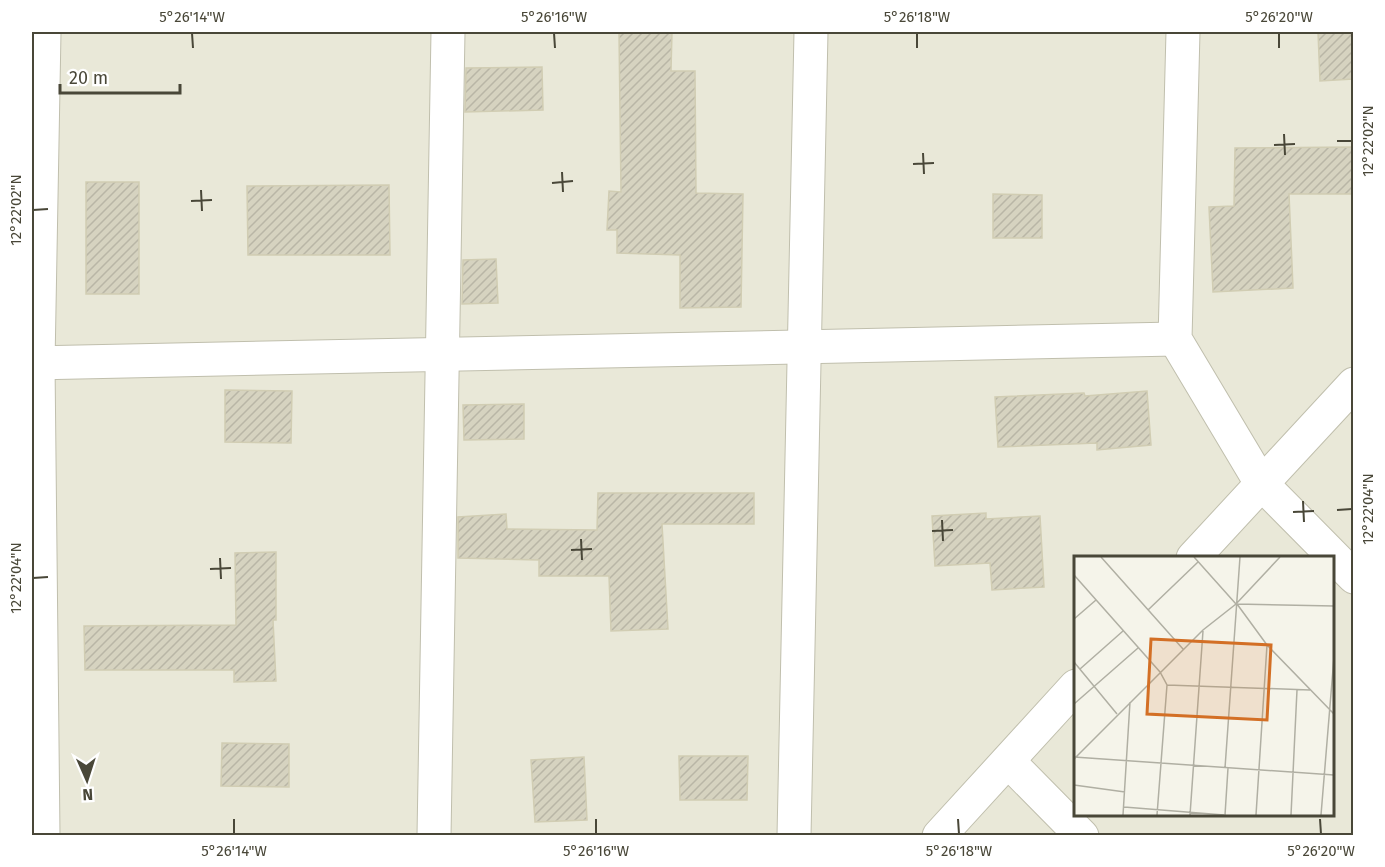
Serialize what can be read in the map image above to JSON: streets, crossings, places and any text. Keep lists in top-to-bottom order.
{
  "scale_bar": "20 m",
  "north": "bottom",
  "coordinates": [
    "5°26'14\"W",
    "5°26'16\"W",
    "5°26'18\"W",
    "5°26'20\"W",
    "12°22'02\"N",
    "12°22'04\"N"
  ]
}
